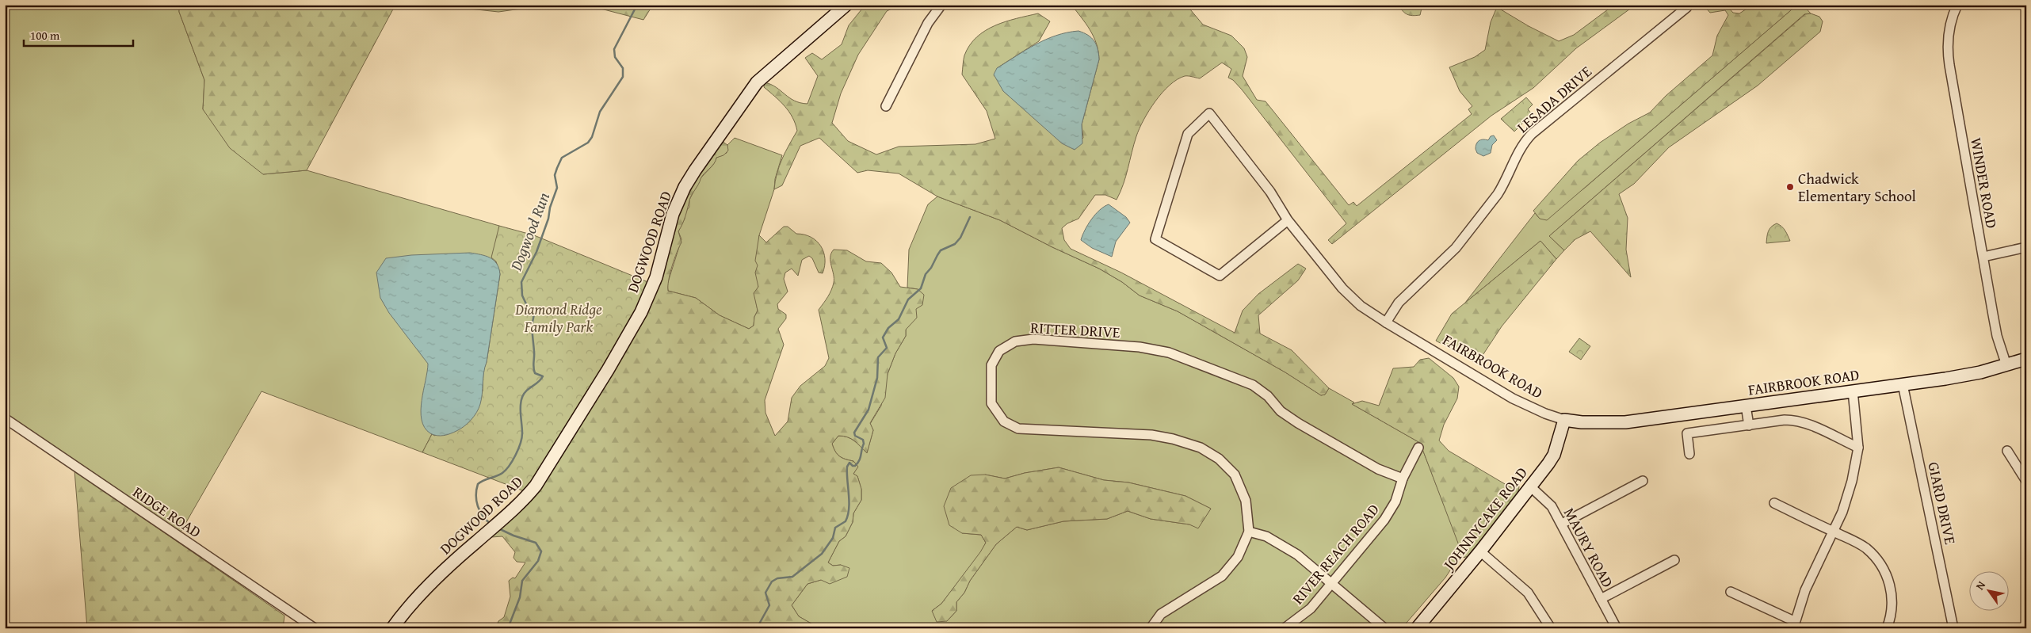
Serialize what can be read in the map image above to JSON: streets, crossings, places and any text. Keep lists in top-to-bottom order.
{
  "streets": {
    "street": [
      "LESADA DRIVE",
      "WINDER ROAD",
      "DOGWOOD ROAD",
      "RITTER DRIVE",
      "FAIRBROOK ROAD",
      "GIARD DRIVE",
      "RIDGE ROAD",
      "JOHNNYCAKE ROAD",
      "MAURY ROAD",
      "RIVER REACH ROAD"
    ]
  },
  "crossings": [
    ["LESADA DRIVE", "FAIRBROOK ROAD"],
    ["WINDER ROAD", "FAIRBROOK ROAD"],
    ["RITTER DRIVE", "RIVER REACH ROAD"],
    ["FAIRBROOK ROAD", "GIARD DRIVE"],
    ["FAIRBROOK ROAD", "JOHNNYCAKE ROAD"],
    ["JOHNNYCAKE ROAD", "MAURY ROAD"]
  ],
  "water": ["Dogwood Run"],
  "parks": ["Diamond Ridge Family Park"],
  "places": ["Chadwick Elementary School"],
  "scale_bar": "100 m",
  "north": "top left"
}
